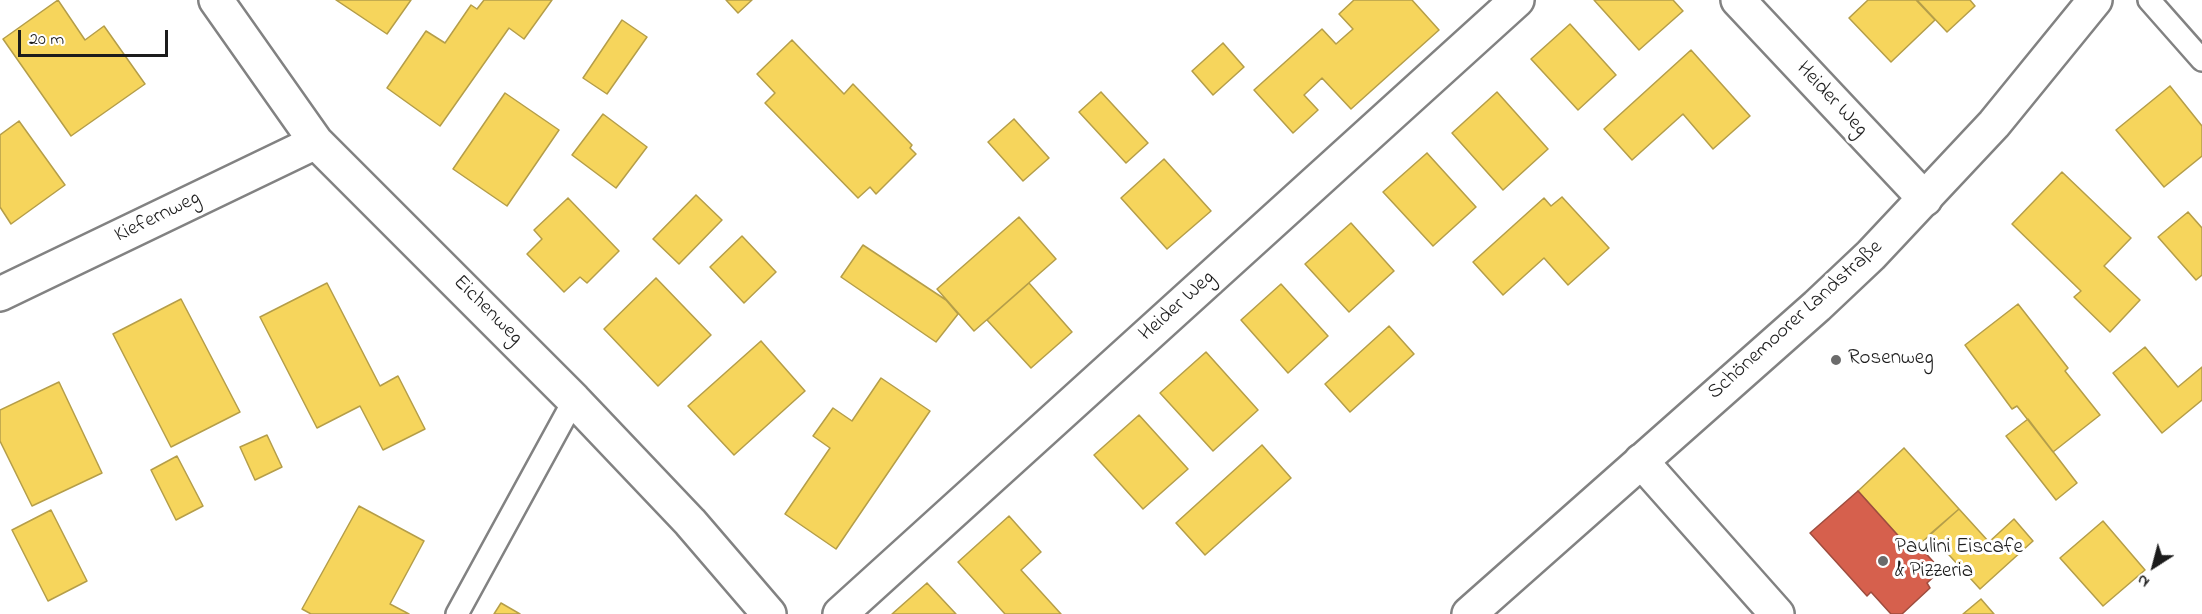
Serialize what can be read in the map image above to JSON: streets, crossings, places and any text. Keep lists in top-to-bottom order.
{
  "streets": {
    "street": [
      "Heider Weg",
      "Kiefernweg",
      "Eichenweg",
      "Schönemoorer Landstraße"
    ]
  },
  "crossings": [
    ["Heider Weg", "Schönemoorer Landstraße"],
    ["Kiefernweg", "Eichenweg"]
  ],
  "places": ["Rosenweg", "Paulini Eiscafe & Pizzeria"],
  "scale_bar": "20 m",
  "north": "bottom left"
}
